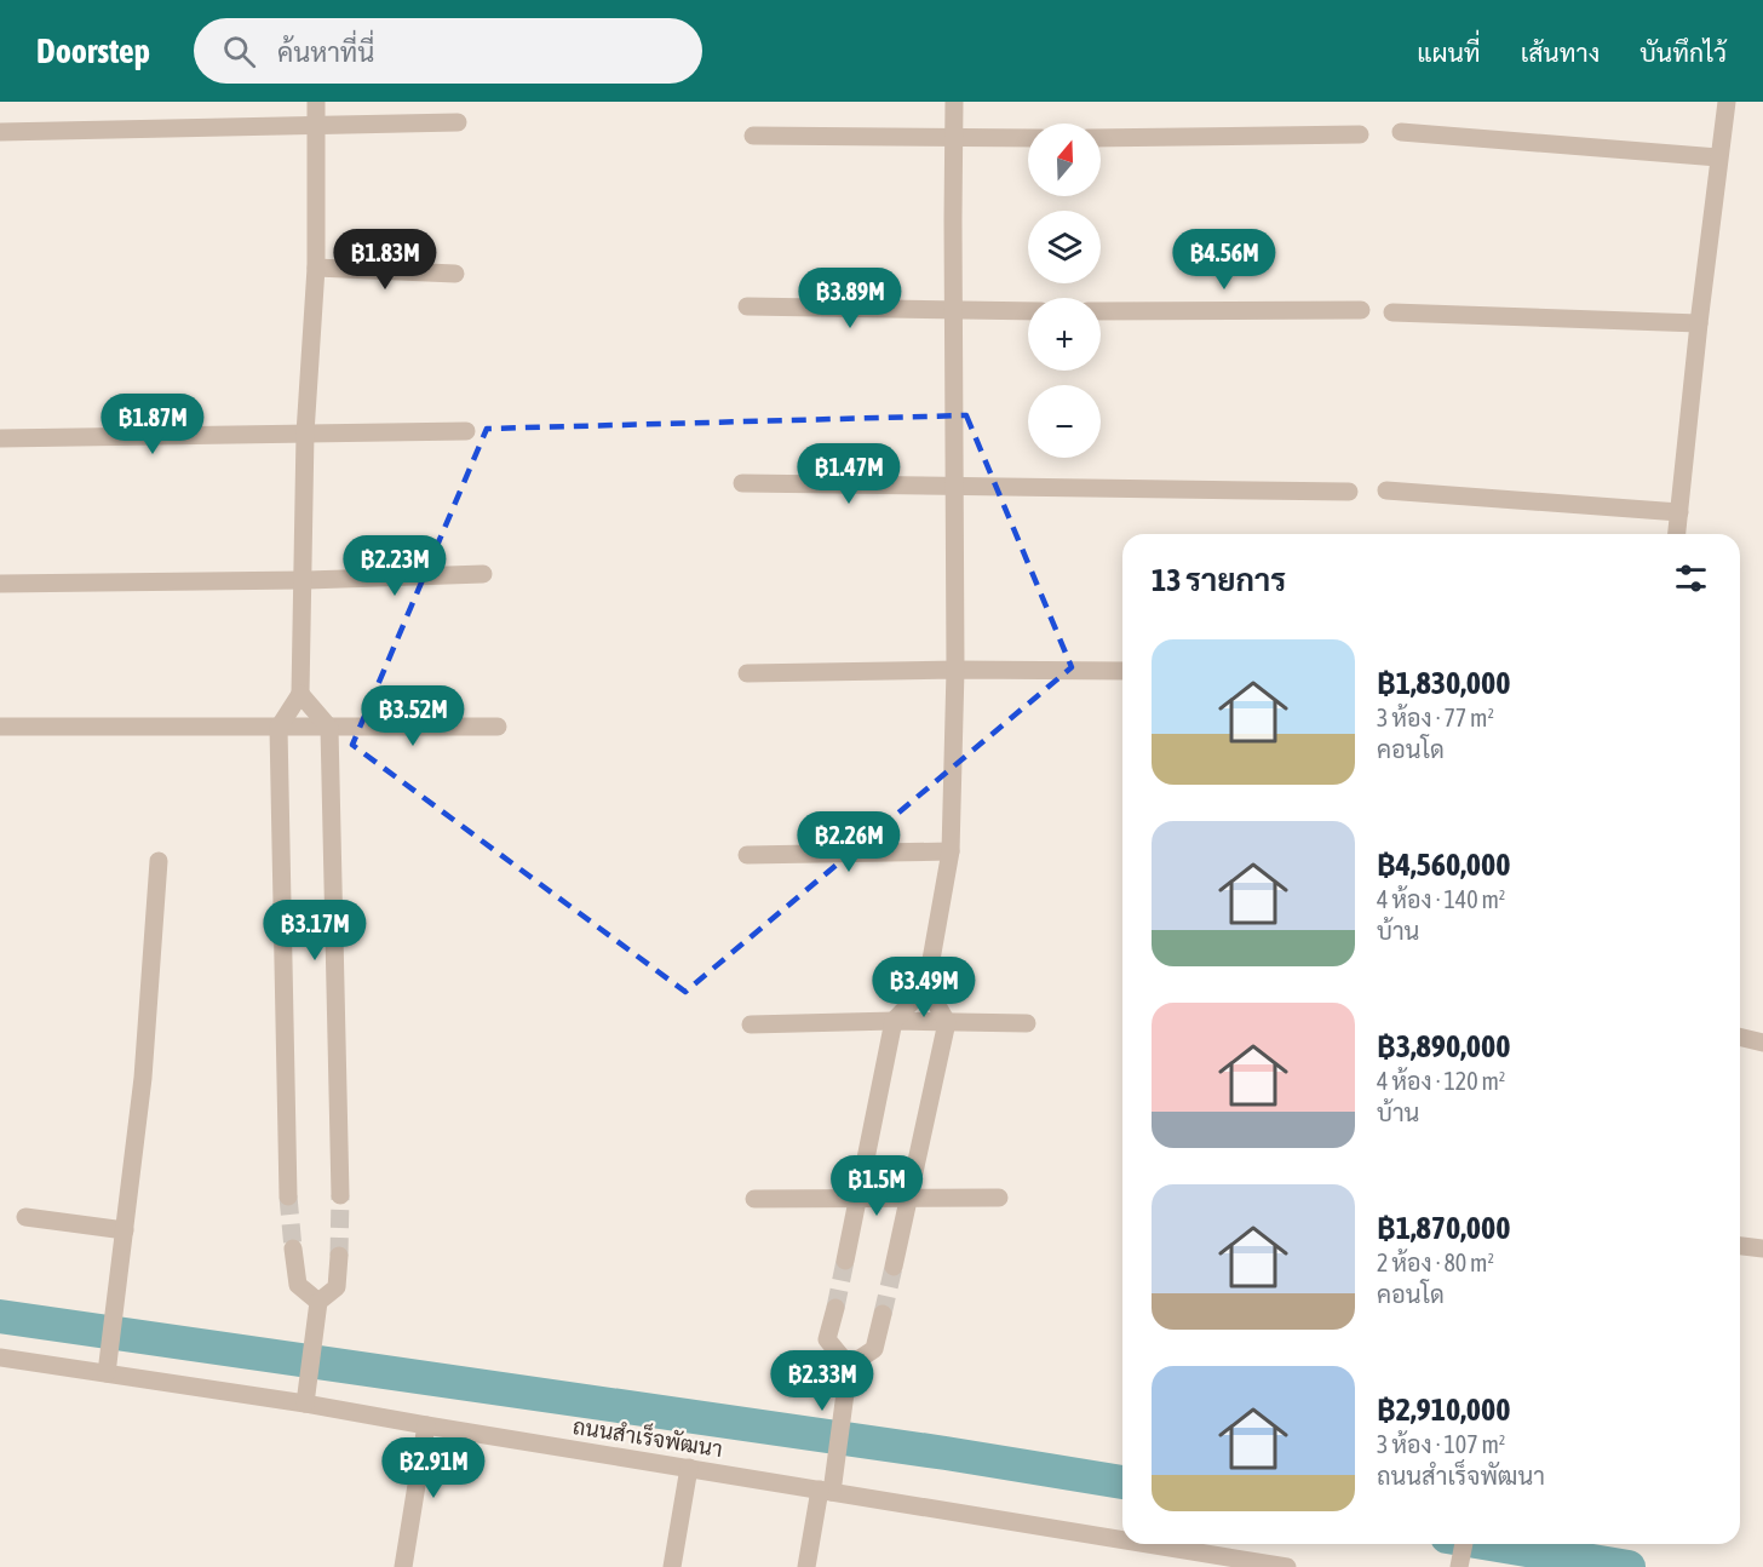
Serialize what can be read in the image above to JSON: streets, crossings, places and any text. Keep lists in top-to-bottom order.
{
  "streets": {
    "street": ["ถนนสำเร็จพัฒนา"]
  },
  "north": "top",
  "page": {
    "header": "Doorstep",
    "search": "ค้นหาที่นี่",
    "nav": ["แผนที่", "เส้นทาง", "บันทึกไว้"],
    "map_buttons": ["+", "−"],
    "price": [
      "฿1.83M",
      "฿4.56M",
      "฿3.89M",
      "฿1.87M",
      "฿1.47M",
      "฿2.23M",
      "฿3.52M",
      "฿2.26M",
      "฿3.17M",
      "฿3.49M",
      "฿1.5M",
      "฿2.33M",
      "฿2.91M"
    ],
    "heading": "13 รายการ",
    "list": [
      {
        "name": "฿1,830,000",
        "note": "3 ห้อง · 77 m² · คอนโด"
      },
      {
        "name": "฿4,560,000",
        "note": "4 ห้อง · 140 m² · บ้าน"
      },
      {
        "name": "฿3,890,000",
        "note": "4 ห้อง · 120 m² · บ้าน"
      },
      {
        "name": "฿1,870,000",
        "note": "2 ห้อง · 80 m² · คอนโด"
      },
      {
        "name": "฿2,910,000",
        "note": "3 ห้อง · 107 m² · ถนนสำเร็จพัฒนา"
      }
    ]
  }
}
